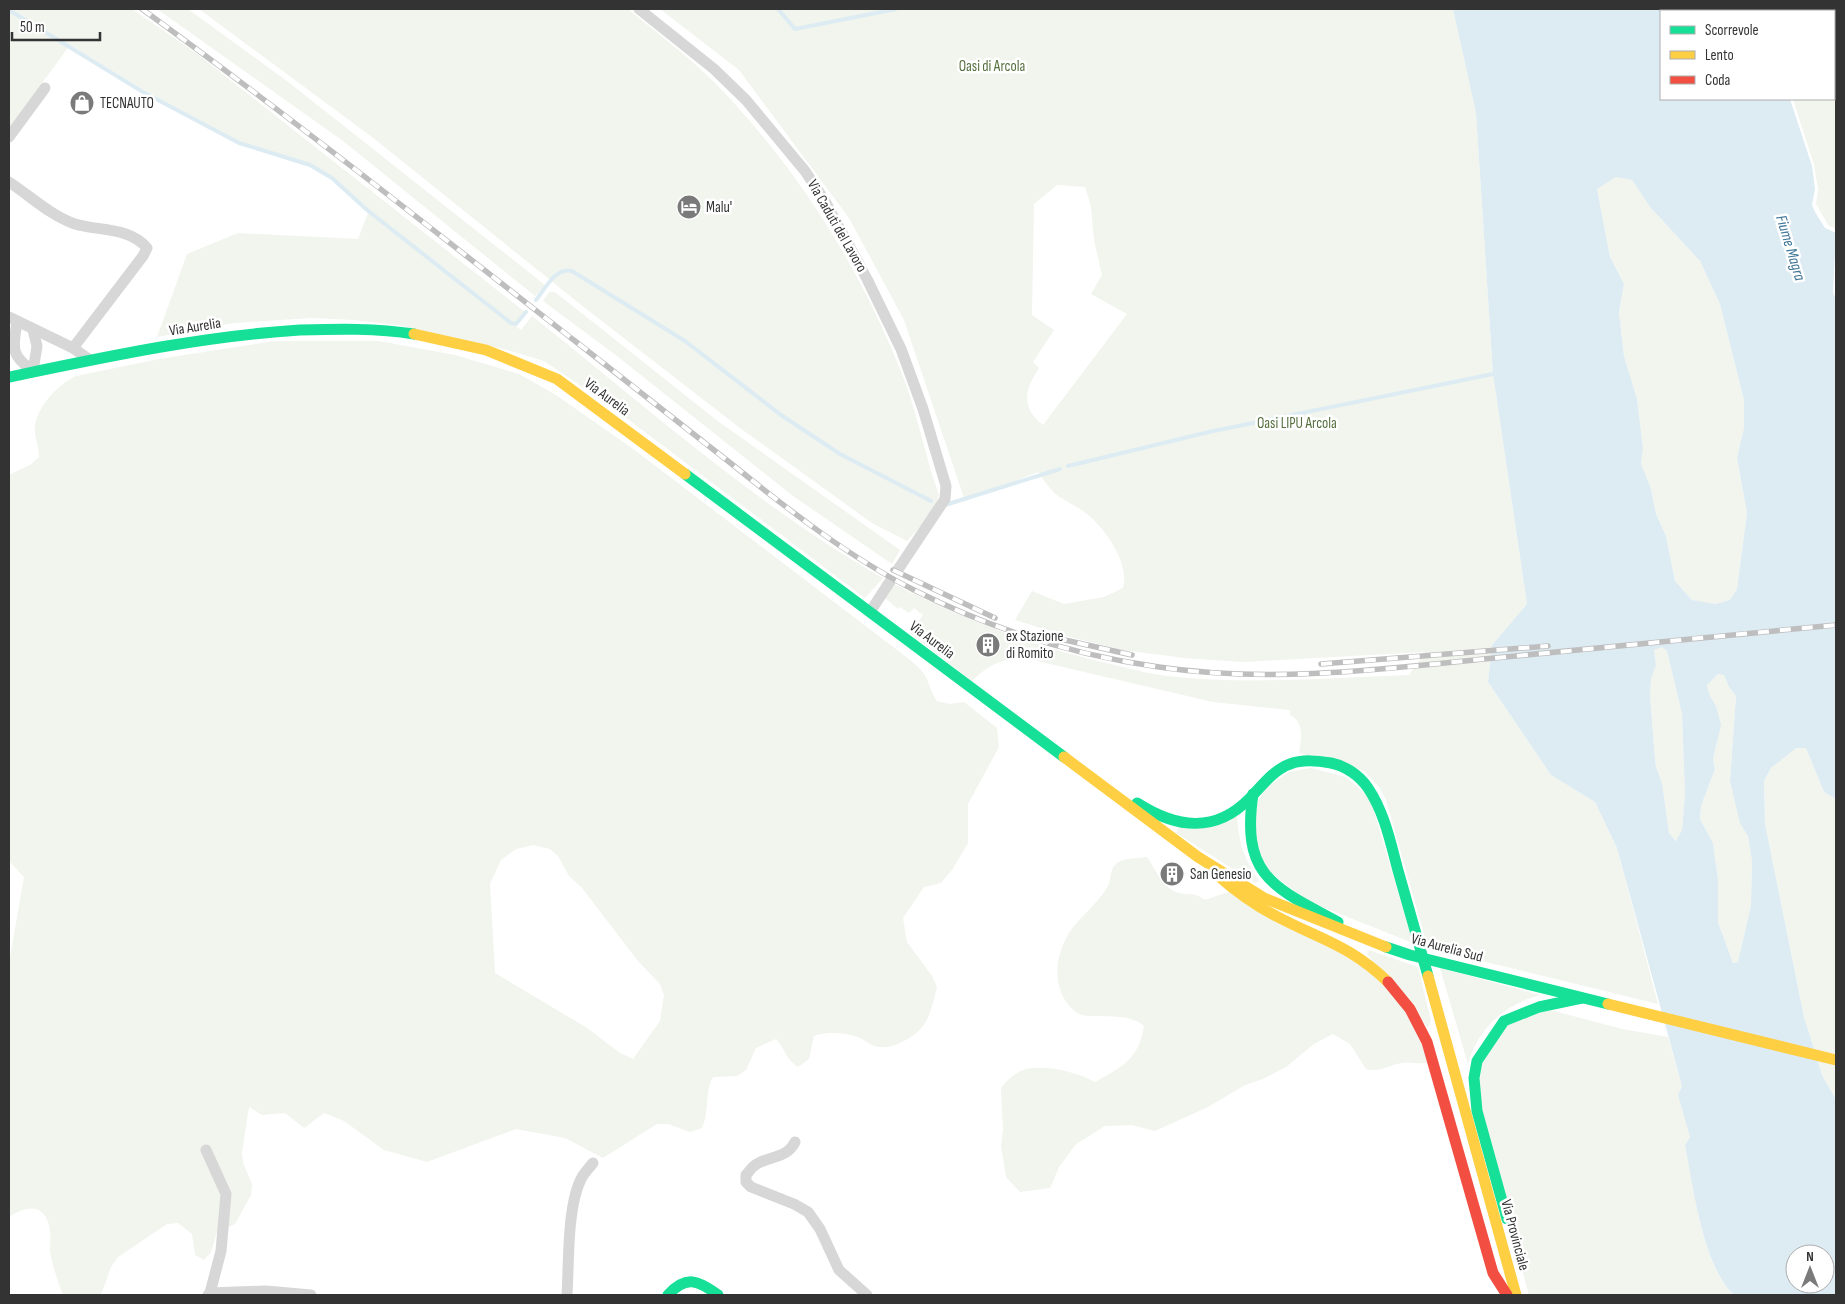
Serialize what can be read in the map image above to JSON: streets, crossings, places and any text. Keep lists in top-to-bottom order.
{
  "streets": {
    "main road": ["Via Aurelia", "Via Aurelia Sud", "Via Provinciale"],
    "street": ["Via Caduti del Lavoro"]
  },
  "crossings": [
    ["Via Aurelia", "Via Aurelia Sud"],
    ["Via Aurelia Sud", "Via Provinciale"]
  ],
  "water": ["Fiume Magra"],
  "parks": ["Oasi di Arcola", "Oasi LIPU Arcola"],
  "places": {
    "shop": ["TECNAUTO"],
    "hotel": ["Malu'"],
    "building": ["ex Stazione di Romito", "San Genesio"]
  },
  "legend": ["Scorrevole", "Lento", "Coda"],
  "scale_bar": "50 m",
  "north": "top"
}
